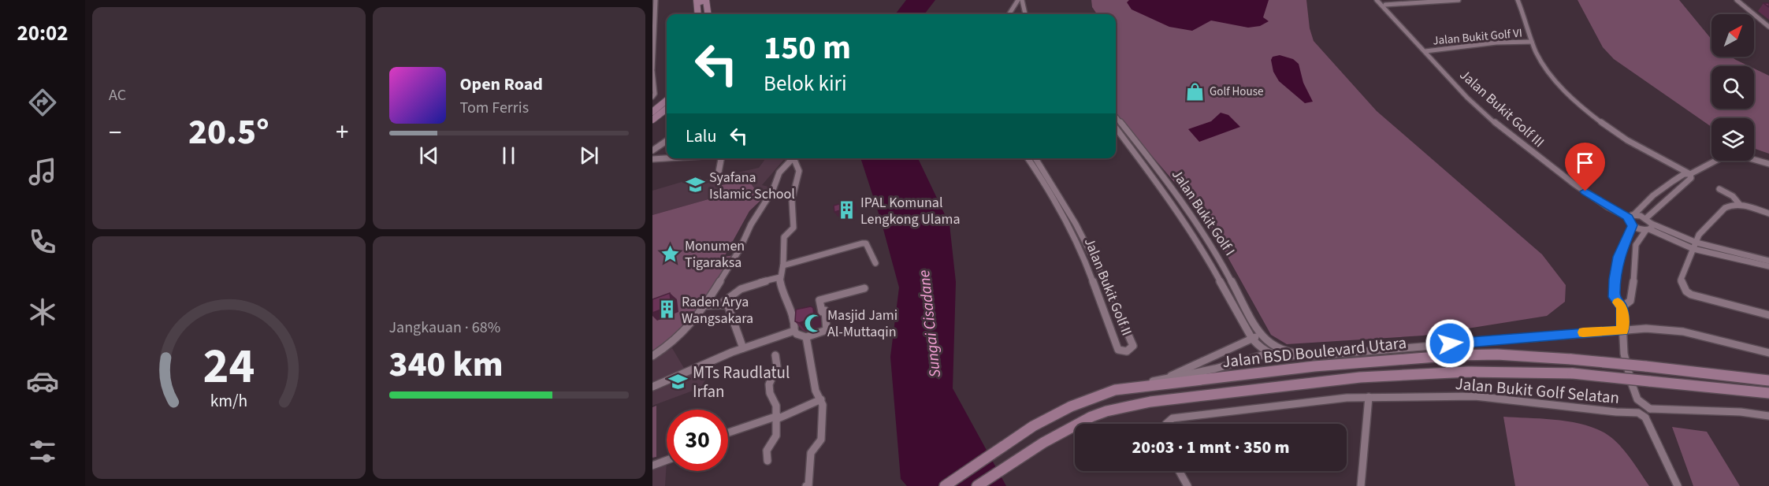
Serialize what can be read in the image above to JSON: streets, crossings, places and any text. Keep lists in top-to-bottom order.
{
  "streets": {
    "main road": ["Jalan BSD Boulevard Utara"],
    "street": [
      "Jalan Bukit Golf VI",
      "Jalan Bukit Golf III",
      "Jalan Bukit Golf I",
      "Jalan Bukit Golf II",
      "Jalan Bukit Golf Selatan"
    ]
  },
  "crossings": [
    ["Jalan Bukit Golf VI", "Jalan Bukit Golf III"],
    ["Jalan Bukit Golf I", "Jalan BSD Boulevard Utara"]
  ],
  "water": ["Sungai Cisadane"],
  "places": {
    "shop": ["Golf House"],
    "school or university": ["Syafana Islamic School", "MTs Raudlatul Irfan"],
    "building": ["IPAL Komunal Lengkong Ulama", "Raden Arya Wangsakara"],
    "place": ["Monumen Tigaraksa"],
    "mosque": ["Masjid Jami Al-Muttaqin"]
  },
  "north": "top right",
  "page": {
    "tabs": "20:02",
    "tile": [
      "AC",
      ["Jangkauan · 68%", "340 km"]
    ],
    "turn": ["150 m", "Belok kiri"],
    "song": ["Open Road", "Tom Ferris"],
    "heat": ["−", "20.5°", "+"],
    "then": "Lalu",
    "limit": "30",
    "trip": "20:03 · 1 mnt · 350 m",
    "gauge": ["24", "km/h"]
  }
}
